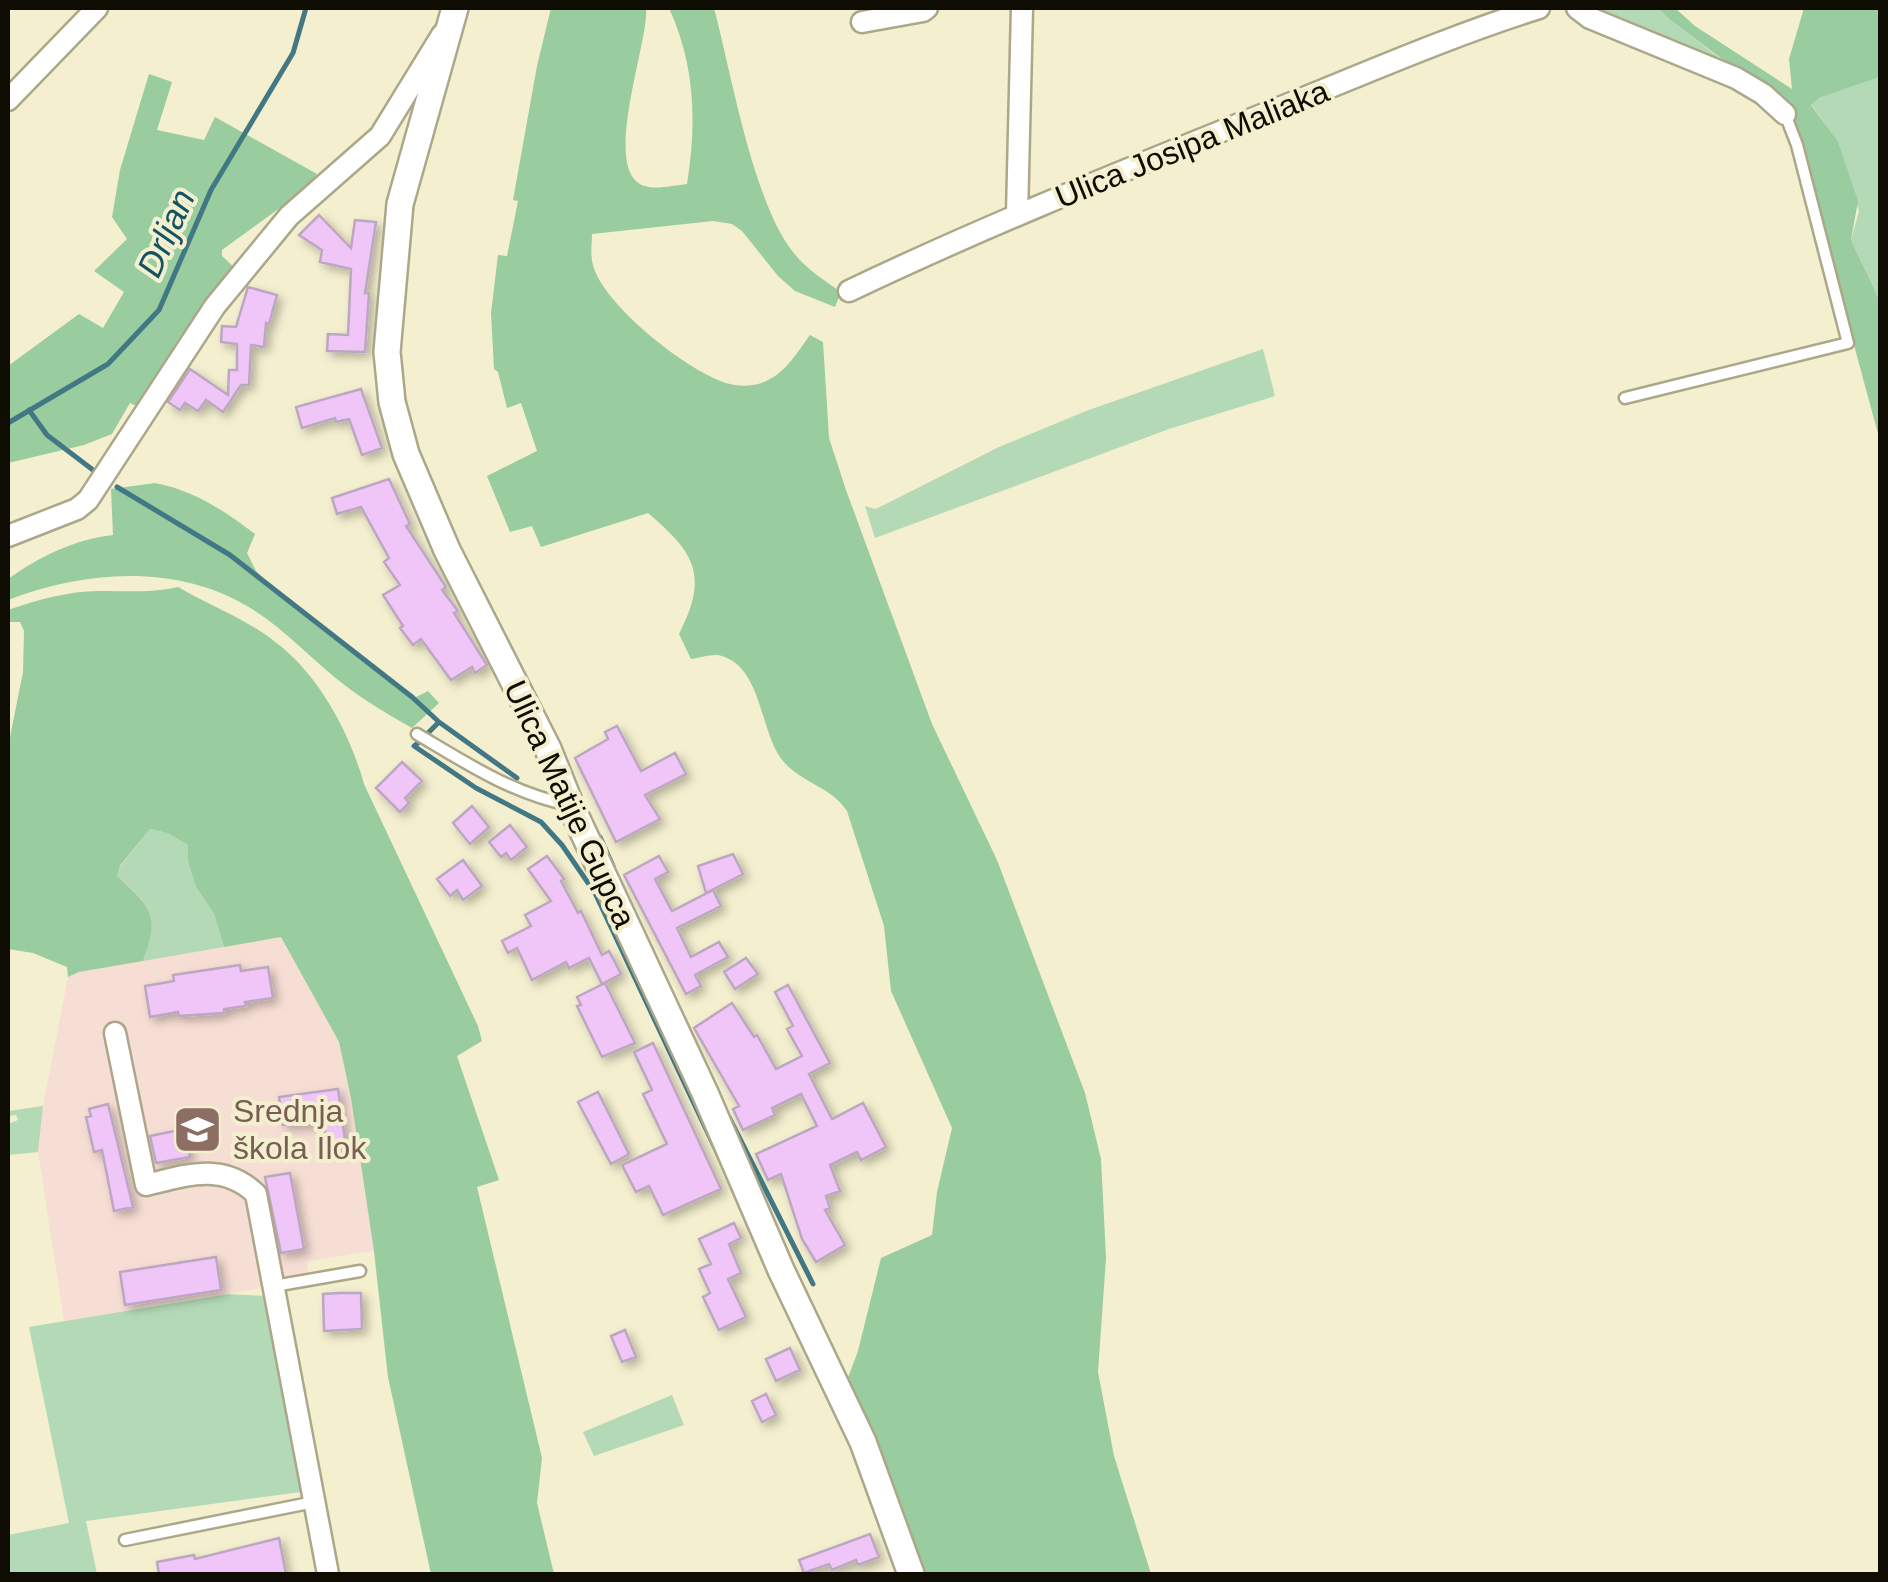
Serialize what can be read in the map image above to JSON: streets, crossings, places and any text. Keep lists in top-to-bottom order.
{
  "streets": {
    "street": ["Ulica Josipa Maliaka", "Ulica Matije Gupca"]
  },
  "water": ["Drljan"],
  "places": {
    "school or university": ["Srednja škola Ilok"]
  }
}
